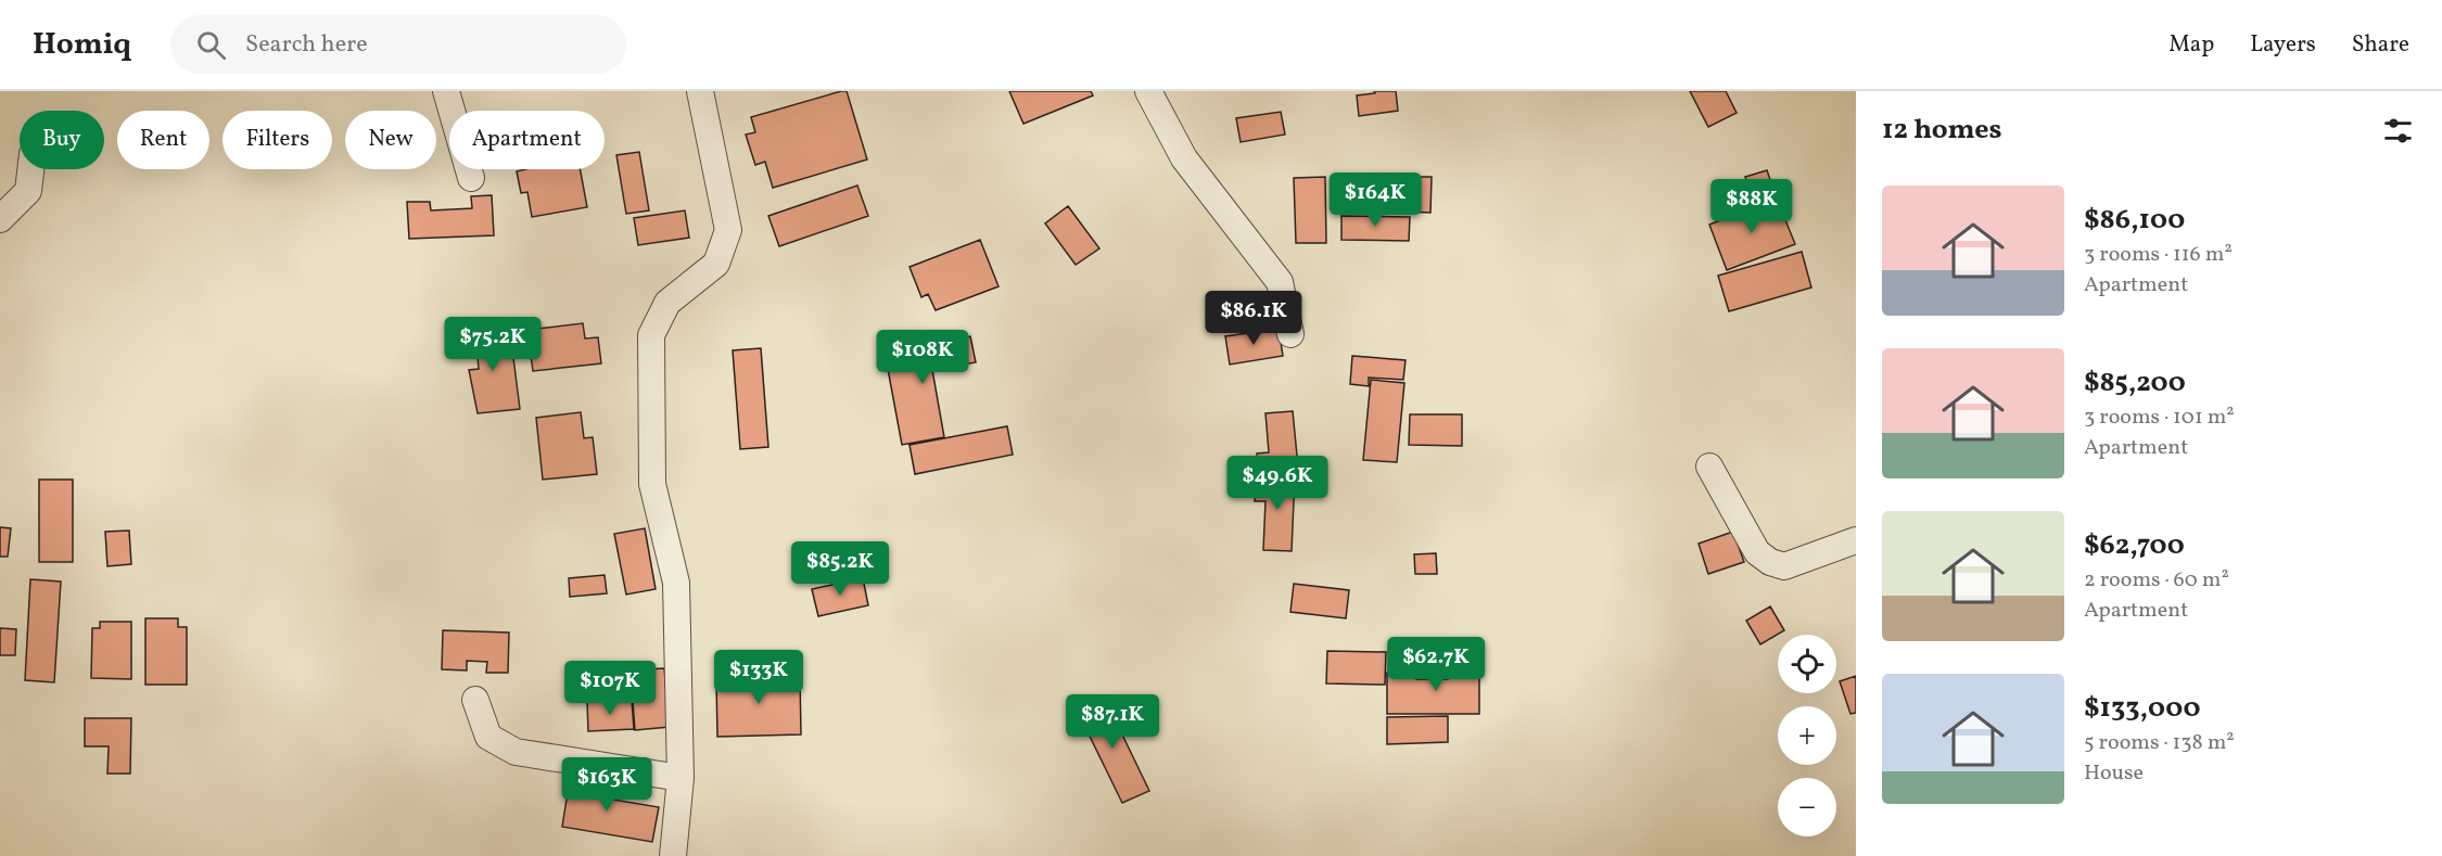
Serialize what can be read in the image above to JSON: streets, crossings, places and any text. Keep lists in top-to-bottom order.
{
  "page": {
    "header": "Homiq",
    "search": "Search here",
    "nav": ["Map", "Layers", "Share"],
    "heading": "12 homes",
    "chip": [
      "Buy",
      "Rent",
      "Filters",
      "New",
      "Apartment"
    ],
    "list": [
      {
        "name": "$86,100",
        "note": "3 rooms · 116 m² · Apartment"
      },
      {
        "name": "$85,200",
        "note": "3 rooms · 101 m² · Apartment"
      },
      {
        "name": "$62,700",
        "note": "2 rooms · 60 m² · Apartment"
      },
      {
        "name": "$133,000",
        "note": "5 rooms · 138 m² · House"
      }
    ],
    "price": [
      "$164K",
      "$88K",
      "$86.1K",
      "$75.2K",
      "$108K",
      "$49.6K",
      "$85.2K",
      "$62.7K",
      "$133K",
      "$107K",
      "$87.1K",
      "$163K"
    ],
    "map_buttons": ["+", "−"]
  }
}
